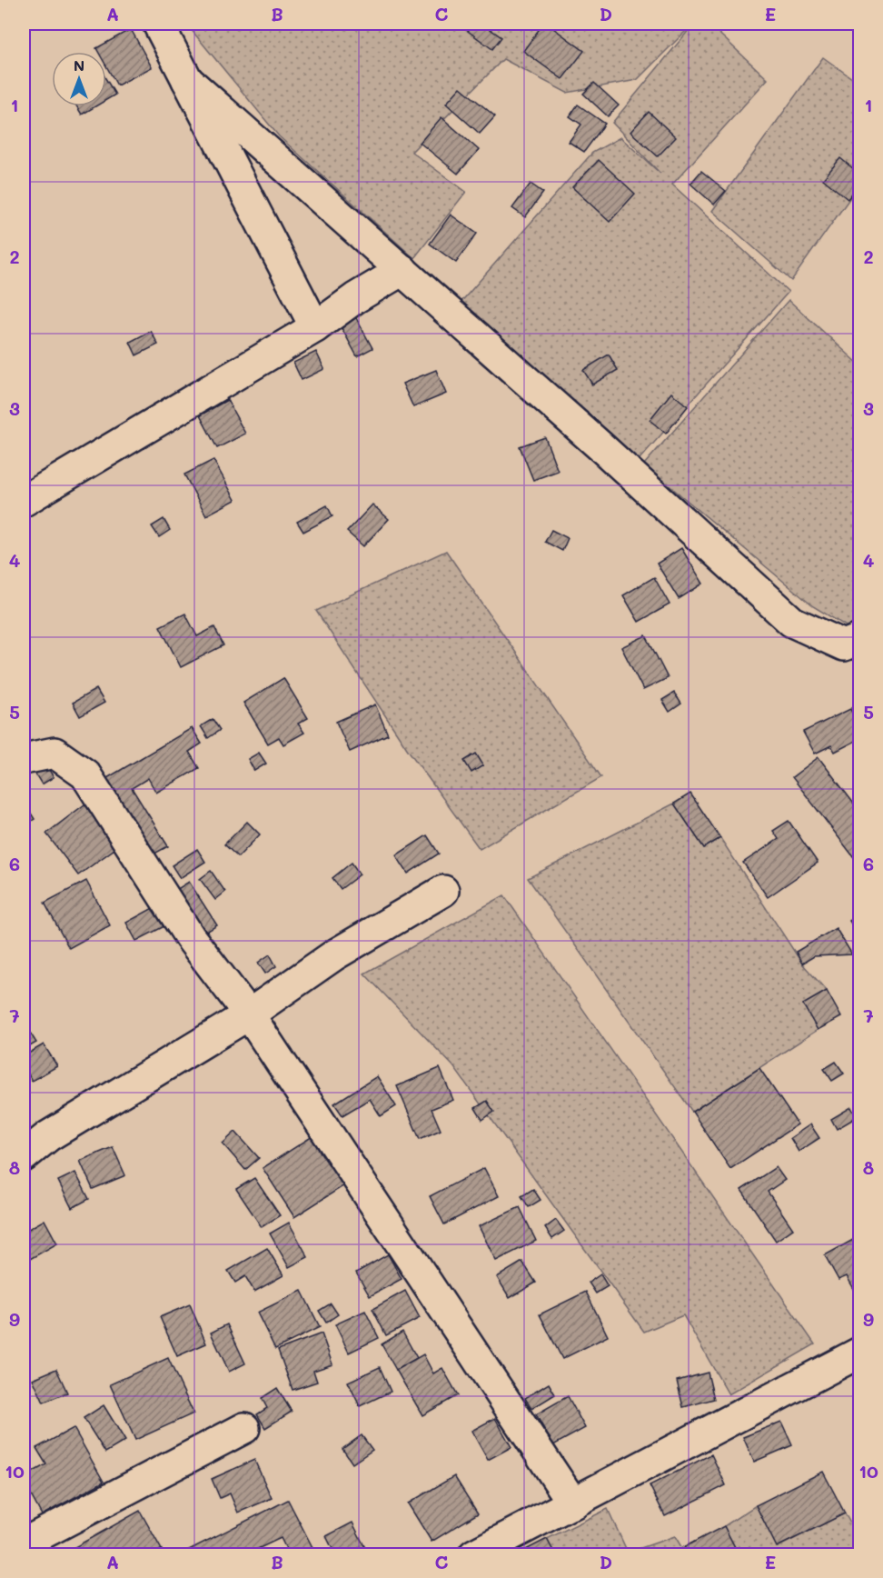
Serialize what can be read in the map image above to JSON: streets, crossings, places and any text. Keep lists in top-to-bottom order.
{
  "north": "top",
  "grid": {
    "columns": [
      "A",
      "B",
      "C",
      "D",
      "E"
    ],
    "rows": [
      "1",
      "2",
      "3",
      "4",
      "5",
      "6",
      "7",
      "8",
      "9",
      "10"
    ]
  }
}
